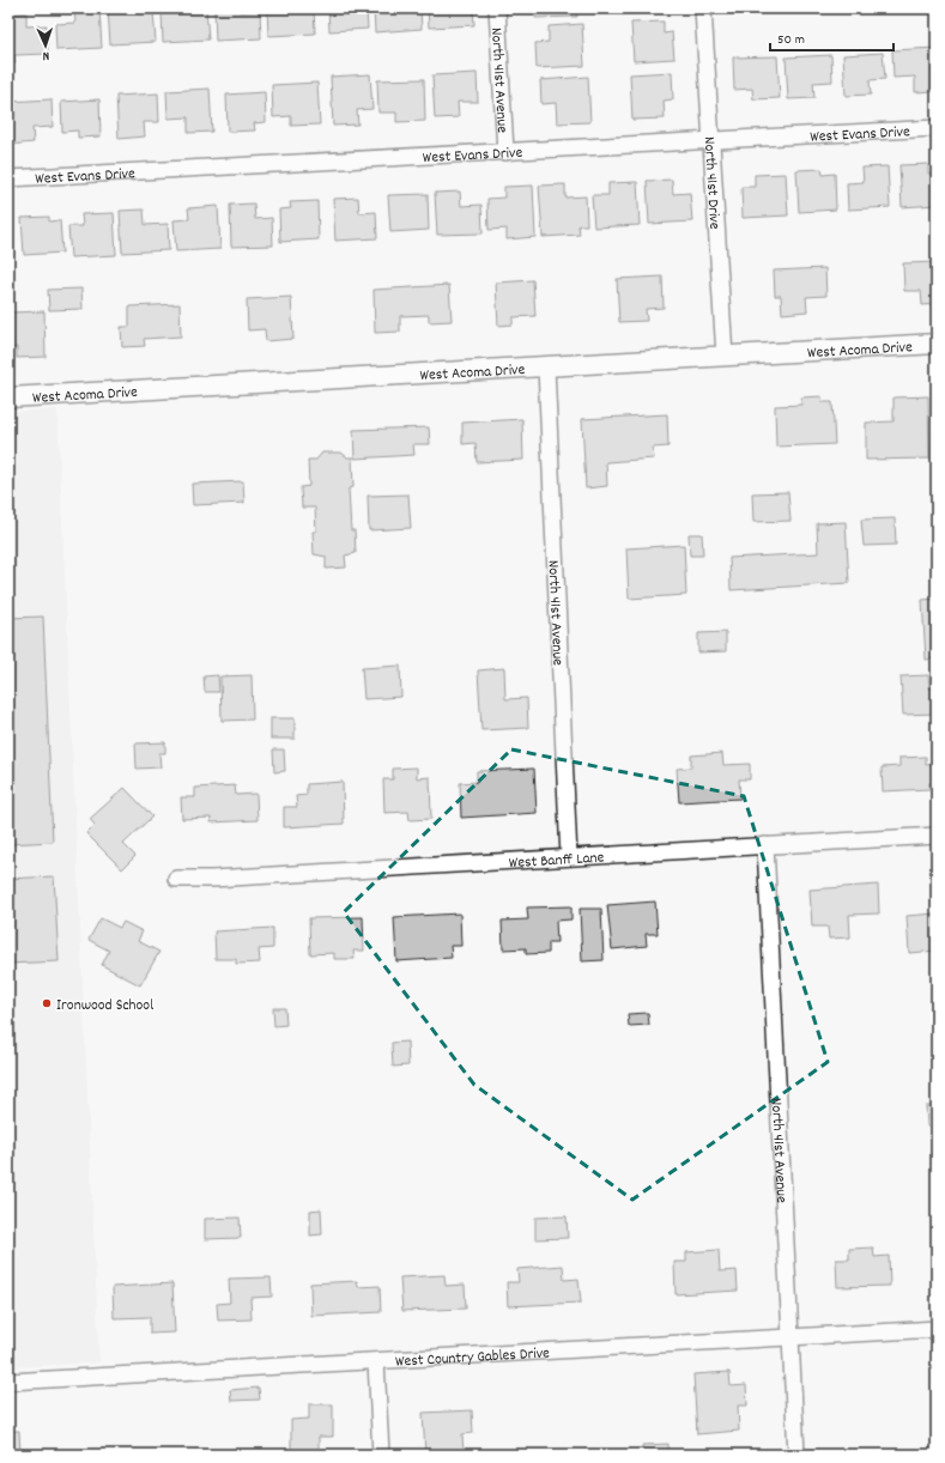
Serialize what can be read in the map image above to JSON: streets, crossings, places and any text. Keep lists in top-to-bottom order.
{
  "streets": {
    "street": [
      "North 41st Avenue",
      "West Evans Drive",
      "North 41st Drive",
      "West Acoma Drive",
      "West Banff Lane",
      "West Country Gables Drive"
    ]
  },
  "crossings": [
    ["North 41st Avenue", "West Evans Drive"],
    ["North 41st Avenue", "West Acoma Drive"],
    ["North 41st Avenue", "West Banff Lane"],
    ["North 41st Avenue", "West Country Gables Drive"],
    ["West Evans Drive", "North 41st Drive"],
    ["North 41st Drive", "West Acoma Drive"]
  ],
  "places": ["Ironwood School"],
  "scale_bar": "50 m",
  "north": "bottom"
}
